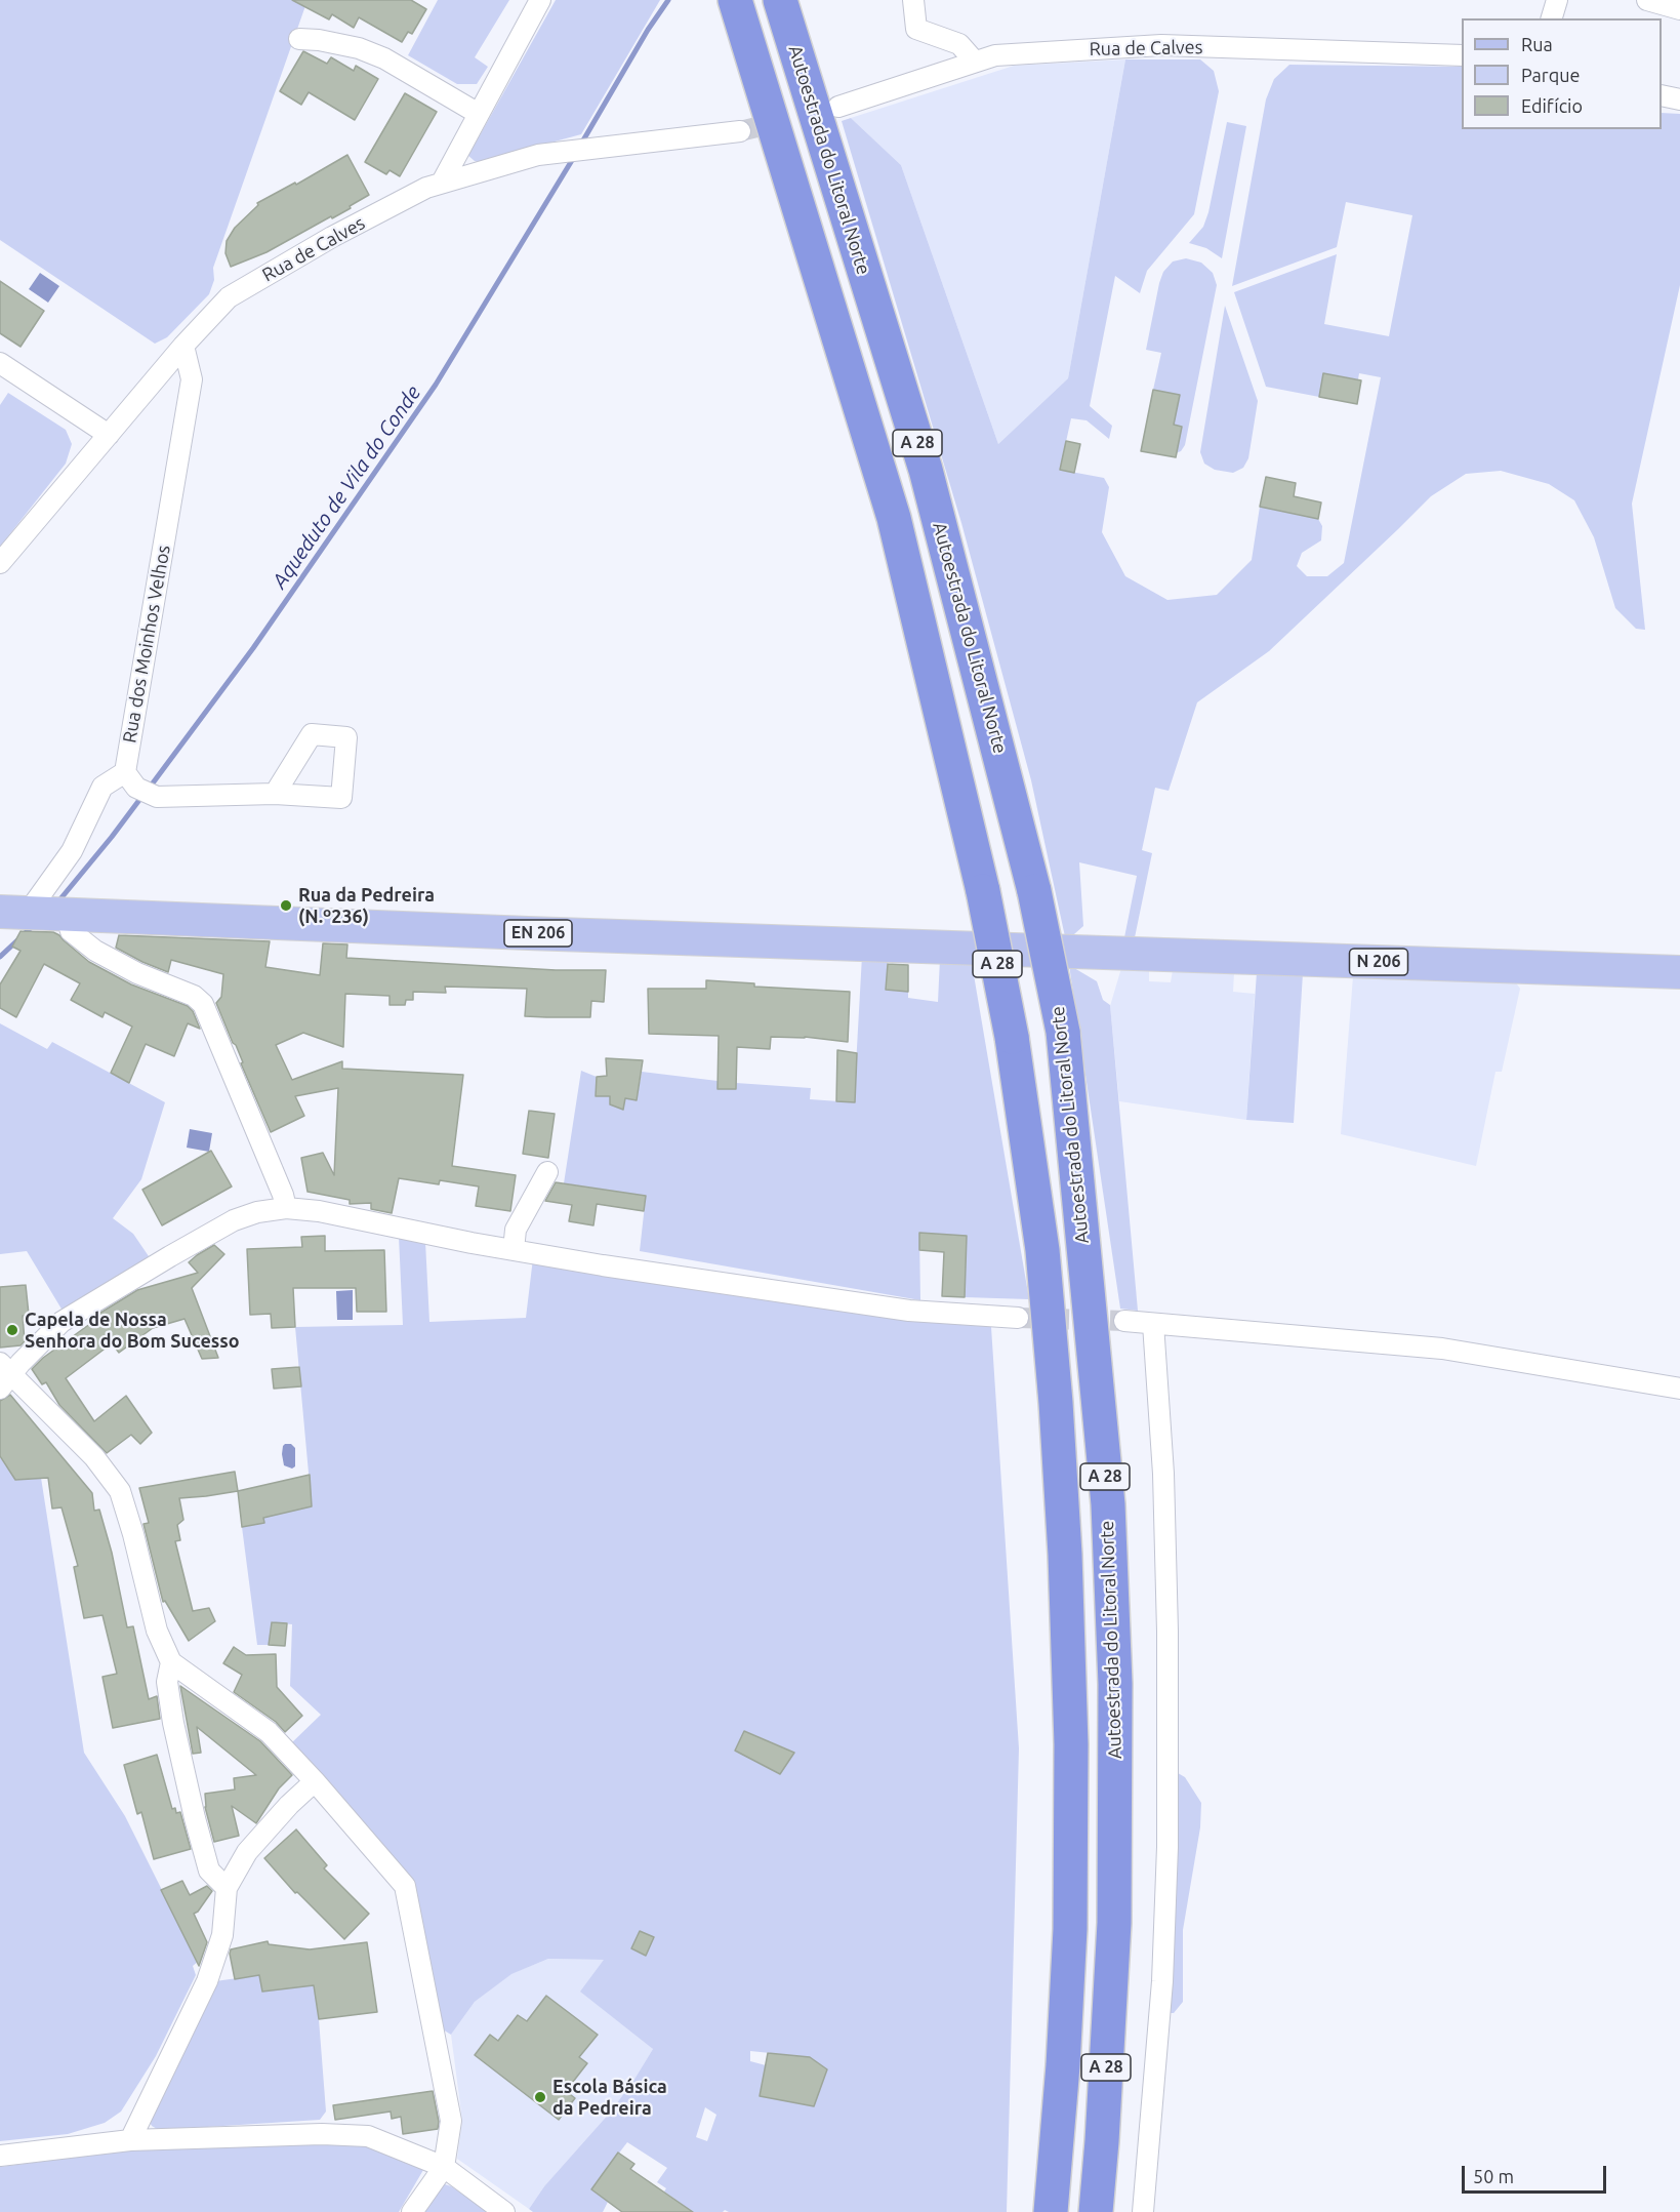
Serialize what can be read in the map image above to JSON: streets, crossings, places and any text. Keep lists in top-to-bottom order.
{
  "streets": {
    "highway": ["Autoestrada do Litoral Norte", "A 28"],
    "main road": ["EN 206", "N 206"],
    "street": ["Rua de Calves", "Rua dos Moinhos Velhos"]
  },
  "crossings": [
    ["Rua de Calves", "Rua dos Moinhos Velhos"],
    ["EN 206", "N 206"]
  ],
  "water": ["Aqueduto de Vila do Conde"],
  "places": ["Rua da Pedreira (N.º236)", "Capela de Nossa Senhora do Bom Sucesso", "Escola Básica da Pedreira"],
  "legend": ["Rua", "Parque", "Edifício"],
  "scale_bar": "50 m"
}
